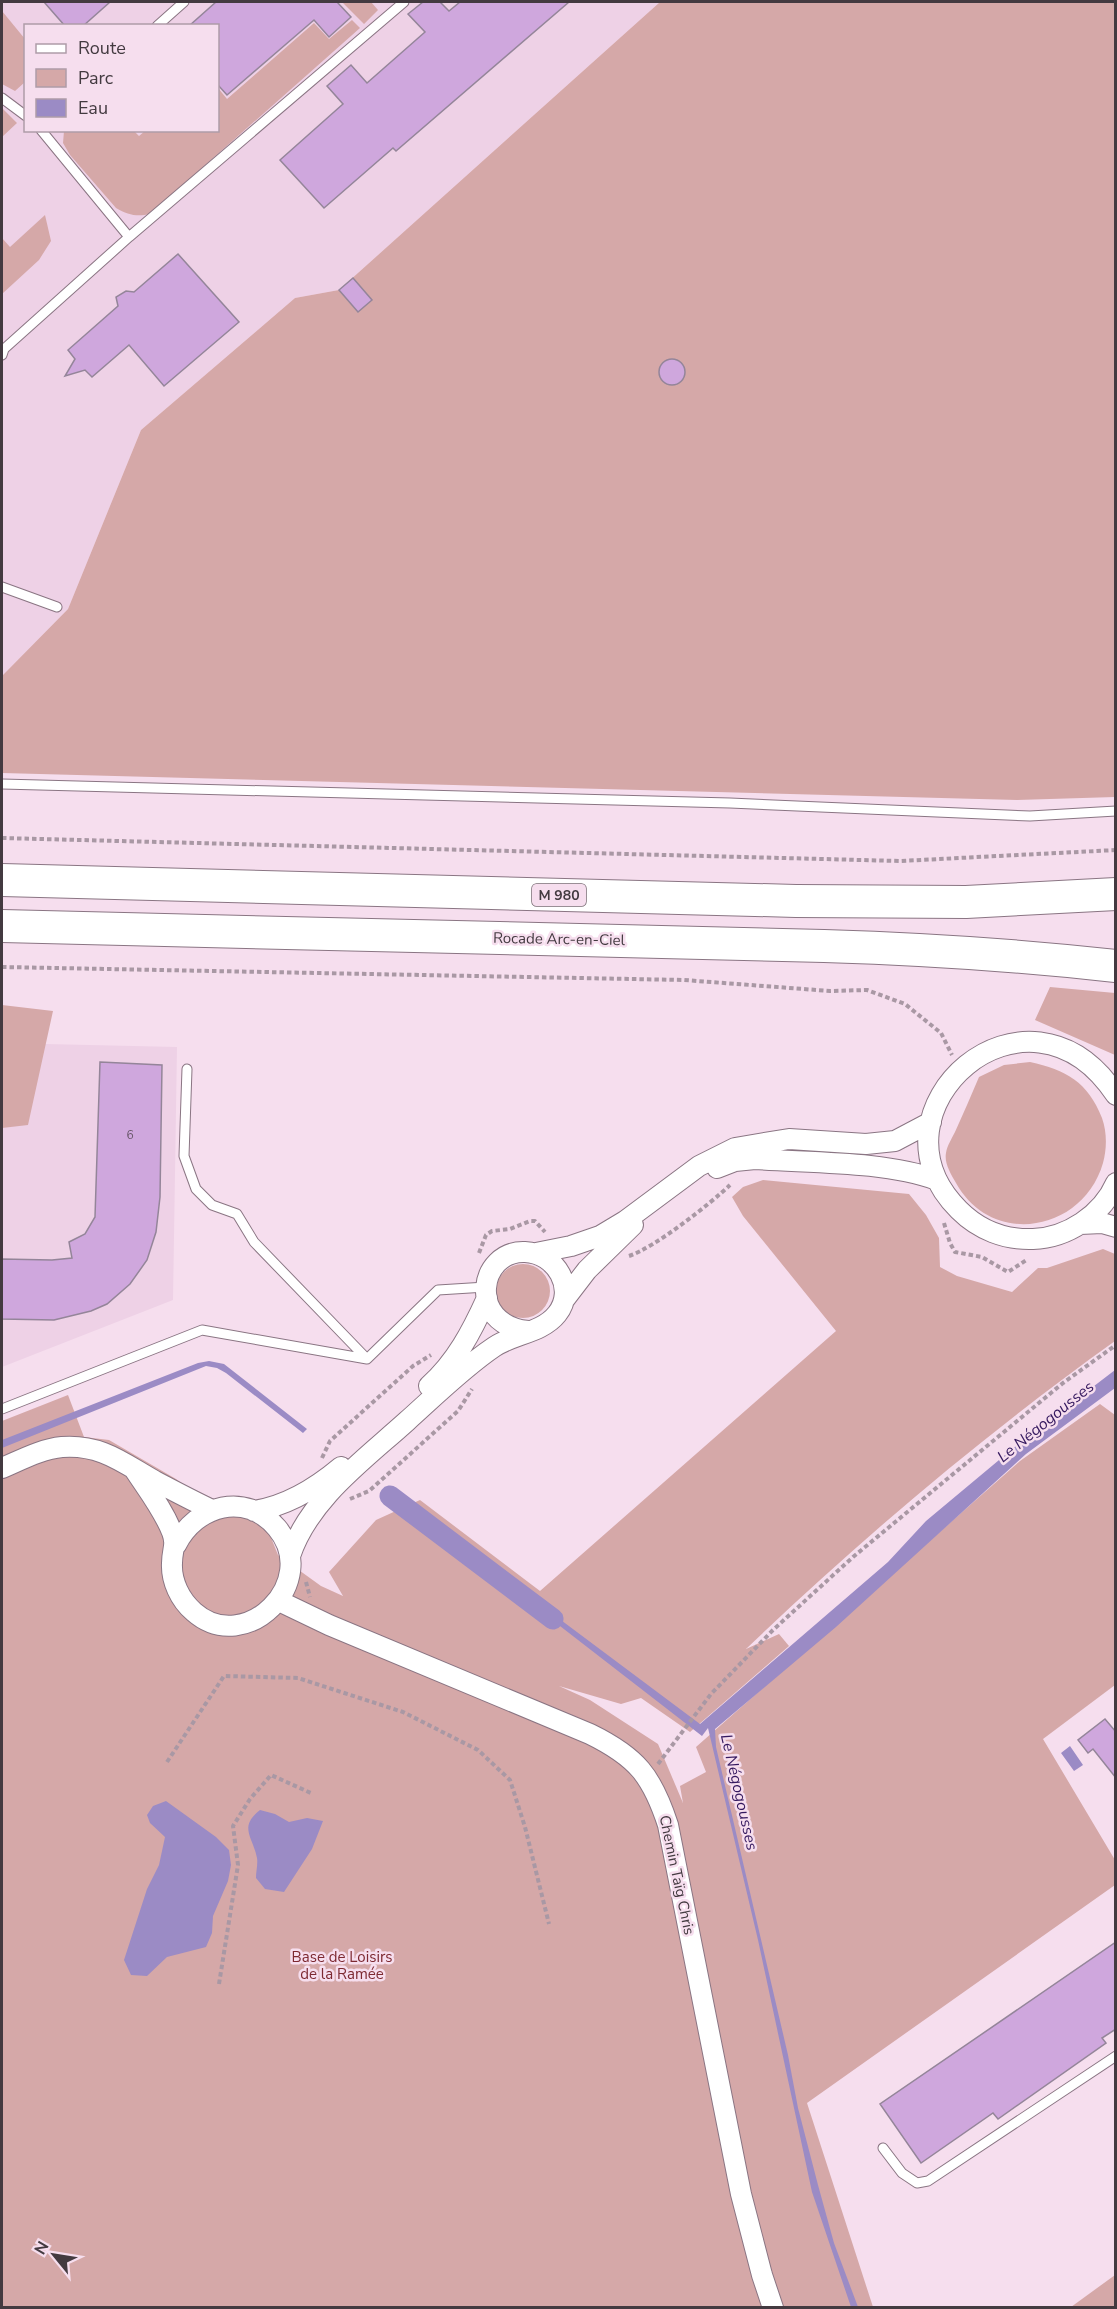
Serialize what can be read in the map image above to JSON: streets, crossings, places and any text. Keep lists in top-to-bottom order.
{
  "streets": {
    "highway": ["M 980", "Rocade Arc-en-Ciel"],
    "street": ["Chemin Taïg Chris"]
  },
  "water": ["Le Négogousses"],
  "parks": ["Base de Loisirs de la Ramée"],
  "house_numbers": ["6"],
  "legend": ["Route", "Parc", "Eau"],
  "north": "top left"
}
